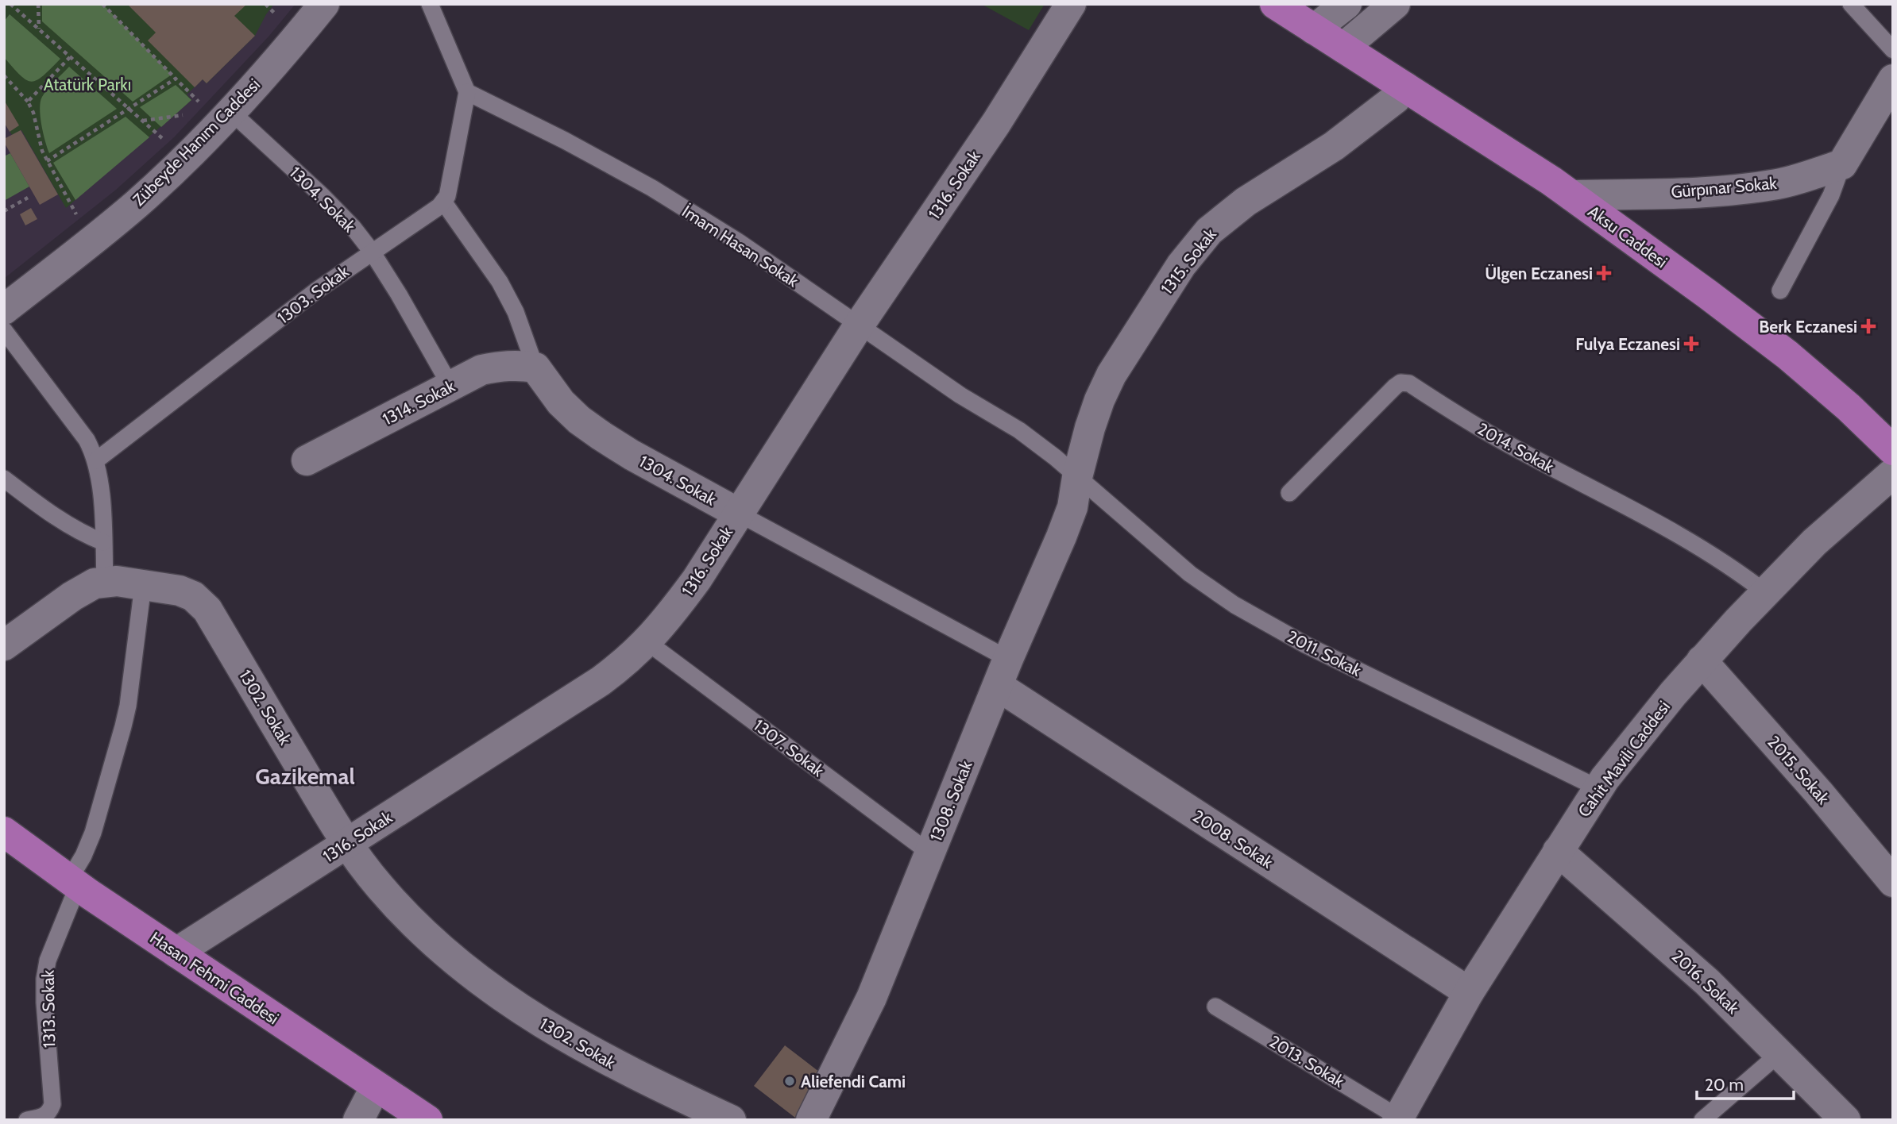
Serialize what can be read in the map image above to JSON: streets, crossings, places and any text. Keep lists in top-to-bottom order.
{
  "streets": {
    "main road": ["Aksu Caddesi", "Hasan Fehmi Caddesi"],
    "street": [
      "Zübeyde Hanım Caddesi",
      "1316. Sokak",
      "Gürpınar Sokak",
      "1304. Sokak",
      "1315. Sokak",
      "1314. Sokak",
      "1302. Sokak",
      "Cahit Mavili Caddesi",
      "2015. Sokak",
      "1308. Sokak",
      "2008. Sokak",
      "2016. Sokak"
    ],
    "lane": [
      "İmam Hasan Sokak",
      "1303. Sokak",
      "2014. Sokak",
      "2011. Sokak",
      "1307. Sokak",
      "1313. Sokak",
      "2013. Sokak"
    ]
  },
  "crossings": [
    ["Zübeyde Hanım Caddesi", "1304. Sokak"],
    ["1316. Sokak", "1304. Sokak"],
    ["1316. Sokak", "İmam Hasan Sokak"],
    ["1316. Sokak", "1302. Sokak"],
    ["1316. Sokak", "1307. Sokak"],
    ["1316. Sokak", "Hasan Fehmi Caddesi"],
    ["Gürpınar Sokak", "Aksu Caddesi"],
    ["1304. Sokak", "1303. Sokak"],
    ["1304. Sokak", "1314. Sokak"],
    ["1304. Sokak", "1308. Sokak"],
    ["1304. Sokak", "2008. Sokak"],
    ["Aksu Caddesi", "1315. Sokak"],
    ["İmam Hasan Sokak", "1315. Sokak"],
    ["İmam Hasan Sokak", "2011. Sokak"],
    ["İmam Hasan Sokak", "1308. Sokak"],
    ["1315. Sokak", "2011. Sokak"],
    ["1315. Sokak", "1308. Sokak"],
    ["2014. Sokak", "Cahit Mavili Caddesi"],
    ["2011. Sokak", "Cahit Mavili Caddesi"],
    ["2011. Sokak", "1308. Sokak"],
    ["1302. Sokak", "1313. Sokak"],
    ["1307. Sokak", "1308. Sokak"],
    ["Cahit Mavili Caddesi", "2015. Sokak"],
    ["Cahit Mavili Caddesi", "2008. Sokak"],
    ["Cahit Mavili Caddesi", "2016. Sokak"],
    ["Cahit Mavili Caddesi", "2013. Sokak"],
    ["1308. Sokak", "2008. Sokak"],
    ["Hasan Fehmi Caddesi", "1313. Sokak"]
  ],
  "districts": ["Gazikemal"],
  "parks": ["Atatürk Parkı"],
  "places": {
    "health": ["Ülgen Eczanesi", "Berk Eczanesi", "Fulya Eczanesi"],
    "other": ["Aliefendi Cami"]
  },
  "scale_bar": "20 m"
}
